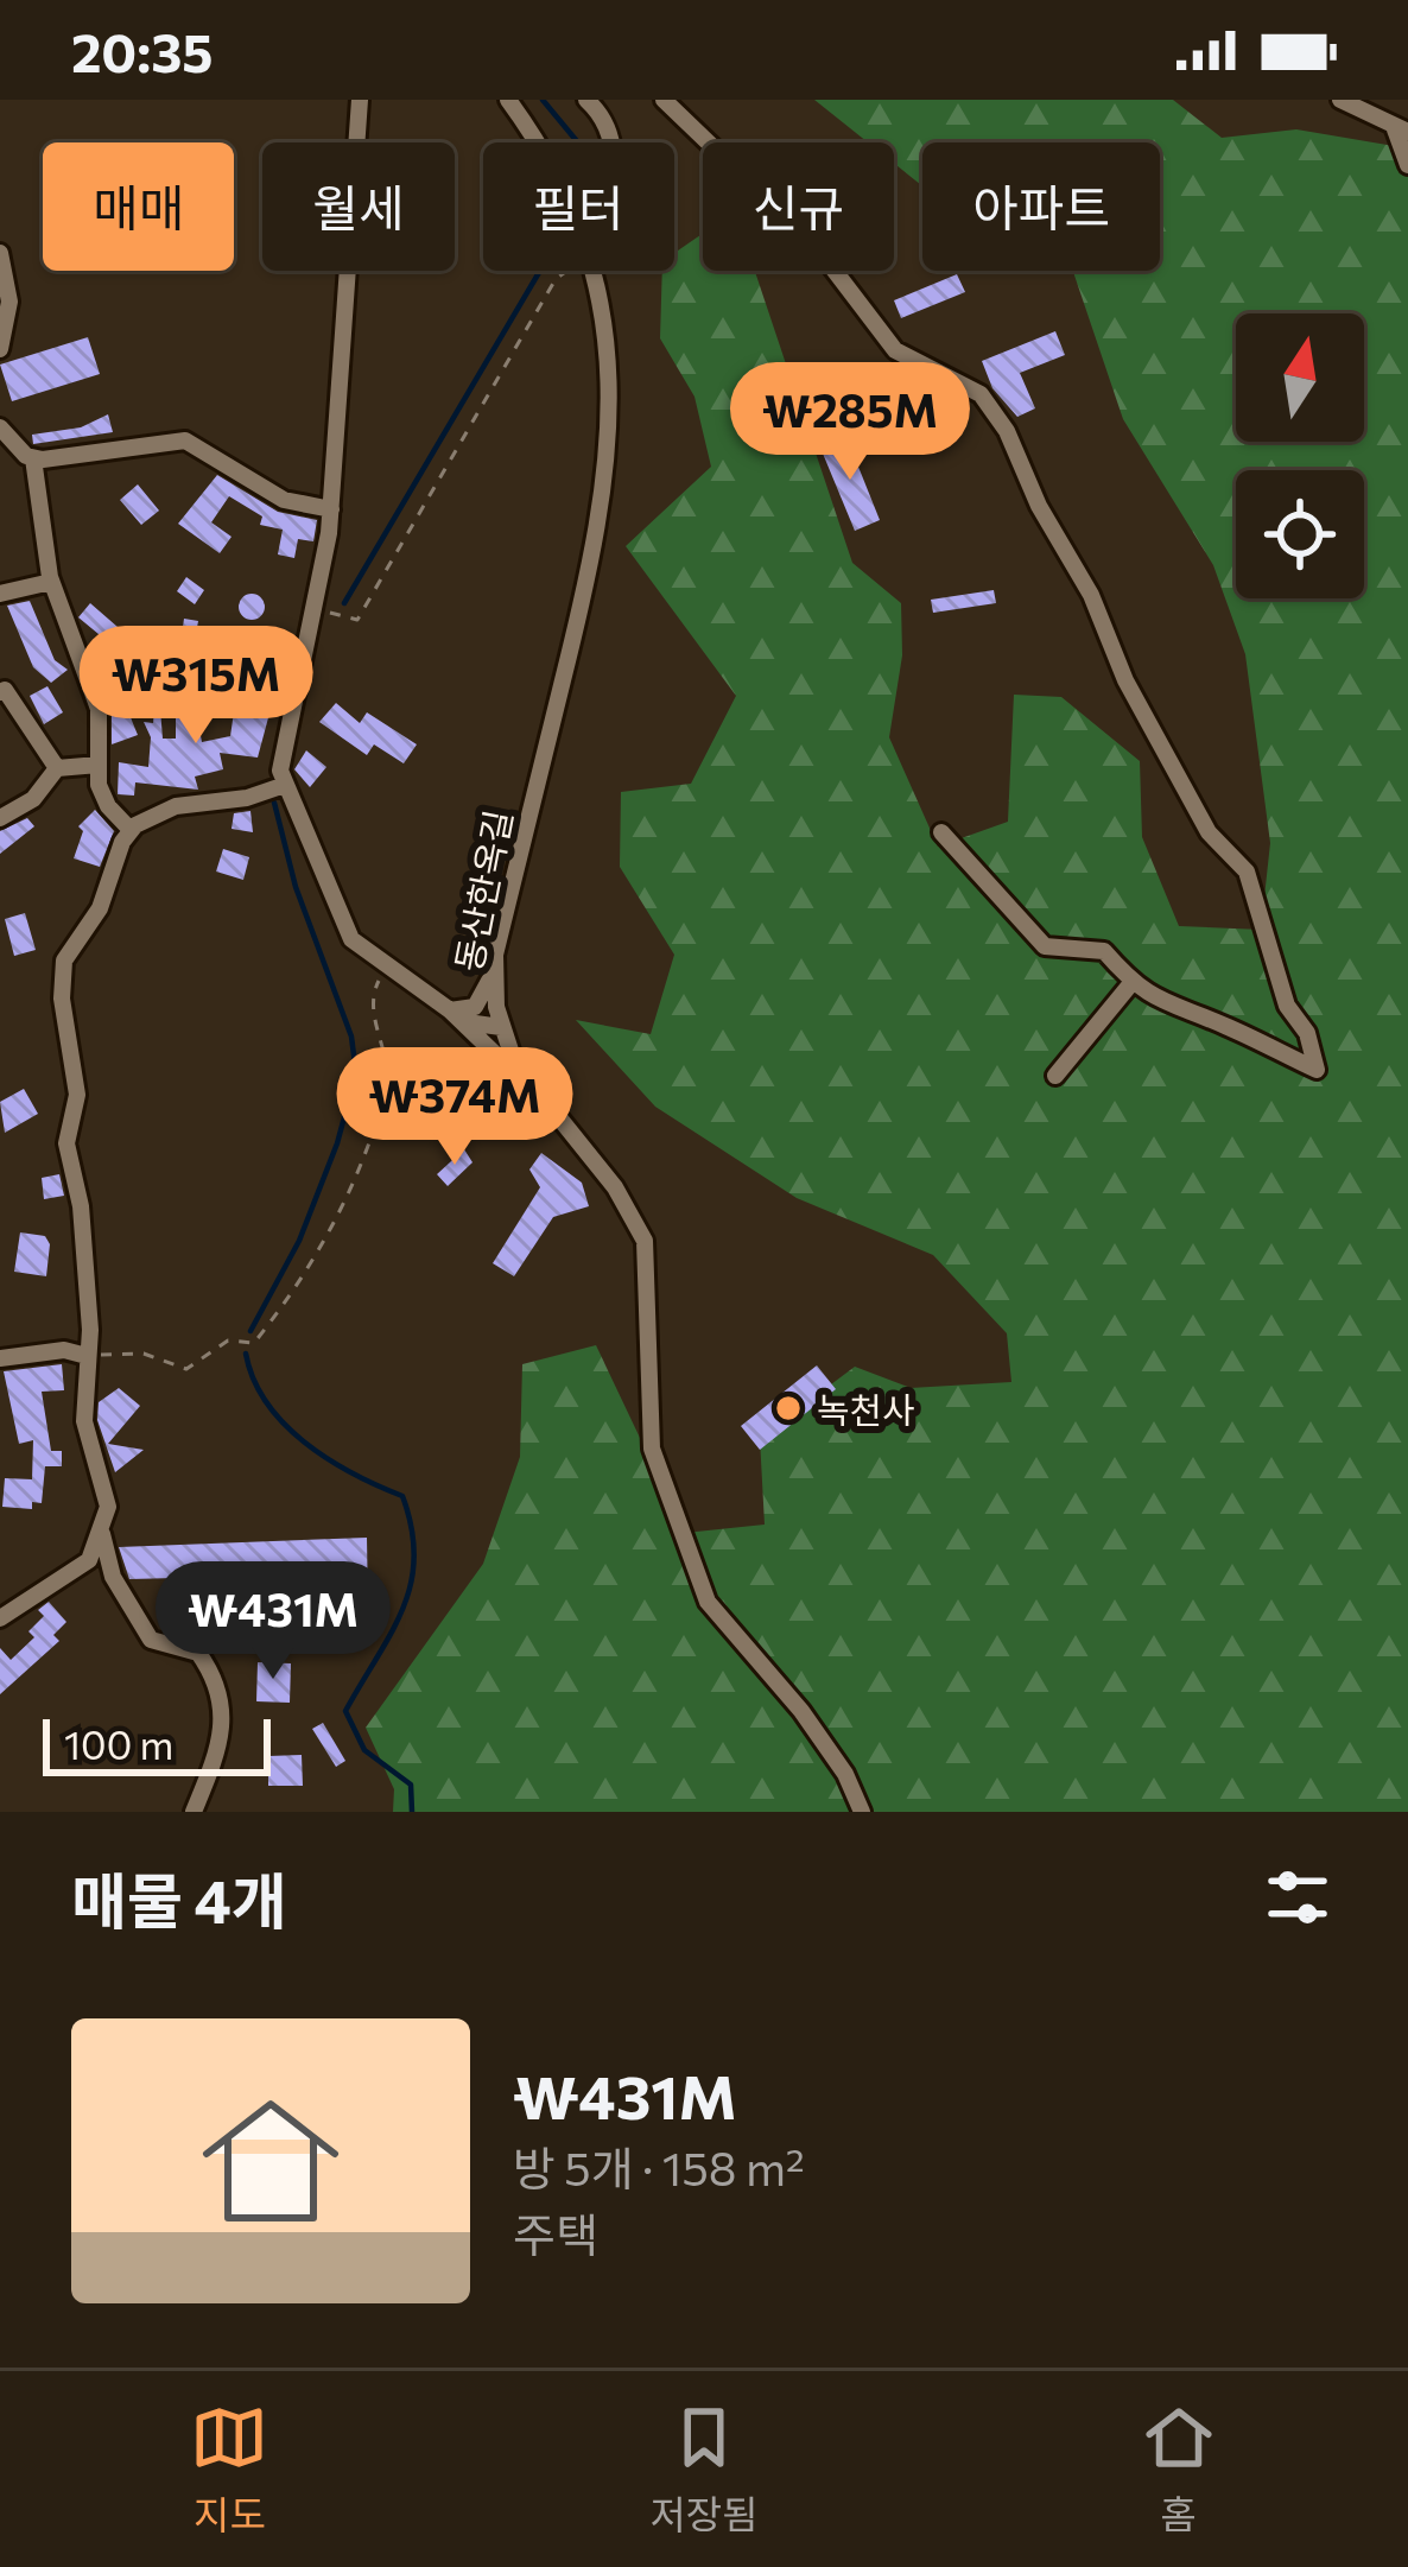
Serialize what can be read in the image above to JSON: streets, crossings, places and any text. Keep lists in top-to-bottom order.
{
  "streets": {
    "street": ["동산한옥길"]
  },
  "places": ["녹천사"],
  "scale_bar": "100 m",
  "north": "top",
  "page": {
    "status": "20:35",
    "chip": [
      "매매",
      "월세",
      "필터",
      "신규",
      "아파트"
    ],
    "price": [
      "₩285M",
      "₩315M",
      "₩374M",
      "₩431M"
    ],
    "scale": "100 m",
    "heading": "매물 4개",
    "list": [
      {
        "name": "₩431M",
        "note": "방 5개 · 158 m² · 주택"
      }
    ],
    "tabs": ["지도", "저장됨", "홈"]
  }
}
